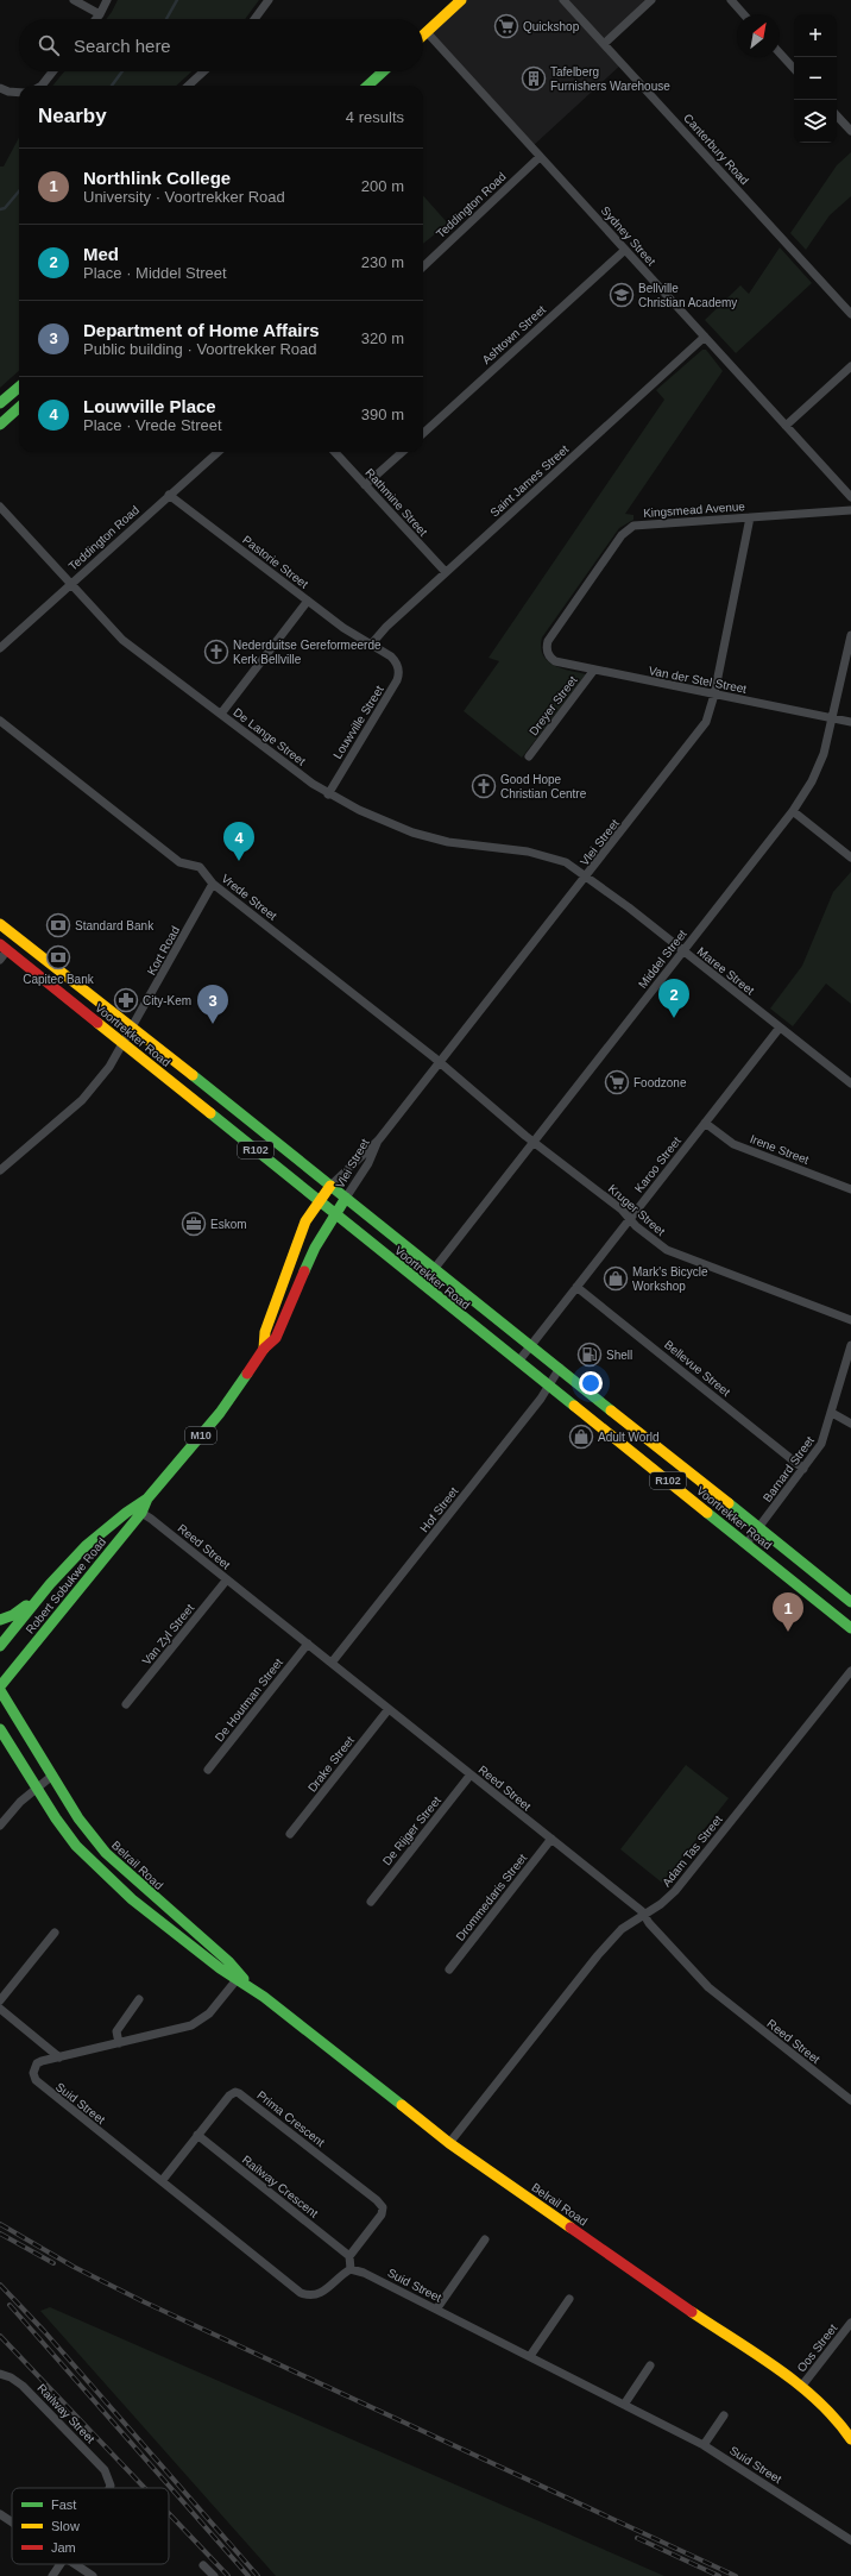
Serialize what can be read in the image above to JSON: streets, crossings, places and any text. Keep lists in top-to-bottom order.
{
  "streets": {
    "main road": [
      "Voortrekker Road",
      "R102",
      "M10",
      "Robert Sobukwe Road",
      "Belrail Road"
    ],
    "street": [
      "Canterbury Road",
      "Teddington Road",
      "Sydney Street",
      "Ashtown Street",
      "Saint James Street",
      "Rathmine Street",
      "Kingsmead Avenue",
      "Pastorie Street",
      "Van der Stel Street",
      "Dreyer Street",
      "Louwville Street",
      "De Lange Street",
      "Vlei Street",
      "Vrede Street",
      "Kort Road",
      "Middel Street",
      "Maree Street",
      "Irene Street",
      "Karoo Street",
      "Kruger Street",
      "Bellevue Street",
      "Barnard Street",
      "Hof Street",
      "Reed Street",
      "Van Zyl Street",
      "De Houtman Street",
      "Drake Street",
      "De Rijger Street",
      "Adam Tas Street",
      "Drommedaris Street",
      "Suid Street",
      "Prima Crescent",
      "Railway Crescent",
      "Oos Street",
      "Railway Street"
    ]
  },
  "crossings": [
    ["Teddington Road", "Sydney Street"],
    ["Teddington Road", "Pastorie Street"],
    ["Teddington Road", "De Lange Street"],
    ["Sydney Street", "Ashtown Street"],
    ["Sydney Street", "Saint James Street"],
    ["Saint James Street", "Rathmine Street"],
    ["Saint James Street", "Pastorie Street"],
    ["Saint James Street", "Louwville Street"],
    ["Kingsmead Avenue", "Van der Stel Street"],
    ["Kingsmead Avenue", "Vlei Street"],
    ["Pastorie Street", "Louwville Street"],
    ["Van der Stel Street", "Dreyer Street"],
    ["Van der Stel Street", "Vlei Street"],
    ["Van der Stel Street", "Middel Street"],
    ["Louwville Street", "De Lange Street"],
    ["De Lange Street", "Vlei Street"],
    ["De Lange Street", "Maree Street"],
    ["Vlei Street", "Vrede Street"],
    ["Vlei Street", "Maree Street"],
    ["Vlei Street", "Voortrekker Road"],
    ["Vlei Street", "Kruger Street"],
    ["Vlei Street", "Robert Sobukwe Road"],
    ["Vrede Street", "Kort Road"],
    ["Vrede Street", "Kruger Street"],
    ["Kort Road", "Voortrekker Road"],
    ["Middel Street", "Maree Street"],
    ["Middel Street", "Voortrekker Road"],
    ["Middel Street", "Kruger Street"],
    ["Maree Street", "Karoo Street"],
    ["Voortrekker Road", "Karoo Street"],
    ["Voortrekker Road", "Barnard Street"],
    ["Voortrekker Road", "Hof Street"],
    ["Voortrekker Road", "Robert Sobukwe Road"],
    ["Irene Street", "Karoo Street"],
    ["Karoo Street", "Kruger Street"],
    ["Karoo Street", "Bellevue Street"],
    ["Bellevue Street", "Barnard Street"],
    ["Hof Street", "Reed Street"],
    ["Reed Street", "Robert Sobukwe Road"],
    ["Reed Street", "Van Zyl Street"],
    ["Reed Street", "De Houtman Street"],
    ["Reed Street", "Drake Street"],
    ["Reed Street", "De Rijger Street"],
    ["Reed Street", "Adam Tas Street"],
    ["Reed Street", "Drommedaris Street"],
    ["Adam Tas Street", "Belrail Road"],
    ["Belrail Road", "Oos Street"],
    ["Suid Street", "Prima Crescent"],
    ["Prima Crescent", "Railway Crescent"]
  ],
  "places": {
    "supermarket": ["Quickshop", "Foodzone"],
    "building": ["Tafelberg Furnishers Warehouse"],
    "school or university": ["Bellville Christian Academy"],
    "church": ["Nederduitse Gereformeerde Kerk Bellville", "Good Hope Christian Centre"],
    "bank": ["Standard Bank", "Capitec Bank"],
    "pharmacy": ["City-Kem"],
    "office": ["Eskom"],
    "shop": ["Mark's Bicycle Workshop", "Adult World"],
    "fuel station": ["Shell"]
  },
  "legend": ["Fast", "Slow", "Jam"],
  "north": "top right",
  "page": {
    "map_buttons": ["+", "−"],
    "search": "Search here",
    "heading": ["Nearby", "4 results"],
    "list": [
      {
        "mark": "1",
        "name": "Northlink College",
        "note": "University · Voortrekker Road",
        "value": "200 m"
      },
      {
        "mark": "2",
        "name": "Med",
        "note": "Place · Middel Street",
        "value": "230 m"
      },
      {
        "mark": "3",
        "name": "Department of Home Affairs",
        "note": "Public building · Voortrekker Road",
        "value": "320 m"
      },
      {
        "mark": "4",
        "name": "Louwville Place",
        "note": "Place · Vrede Street",
        "value": "390 m"
      }
    ],
    "pins": [
      "4",
      "2",
      "3",
      "1"
    ]
  }
}
